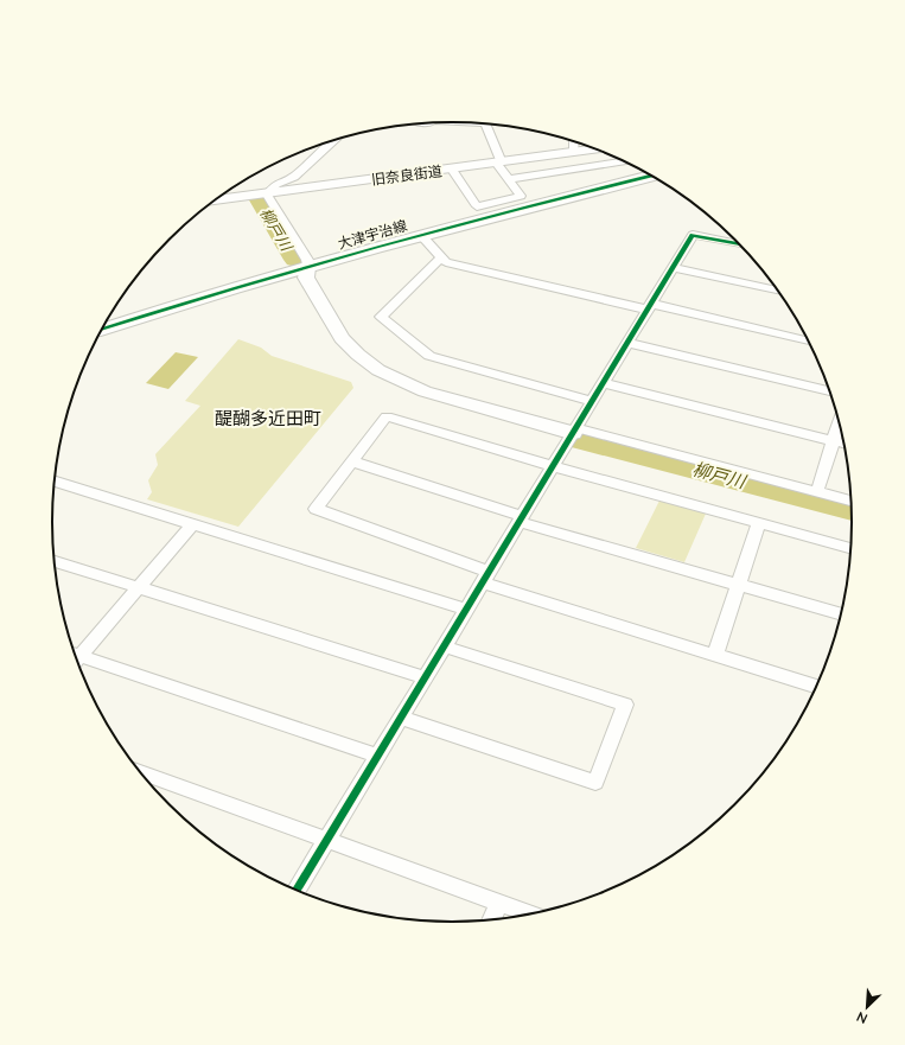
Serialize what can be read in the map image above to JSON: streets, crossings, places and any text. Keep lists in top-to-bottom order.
{
  "streets": {
    "main road": ["大津宇治線"],
    "street": ["旧奈良街道"]
  },
  "districts": ["醍醐多近田町"],
  "water": ["柳戸川"],
  "north": "bottom left"
}
